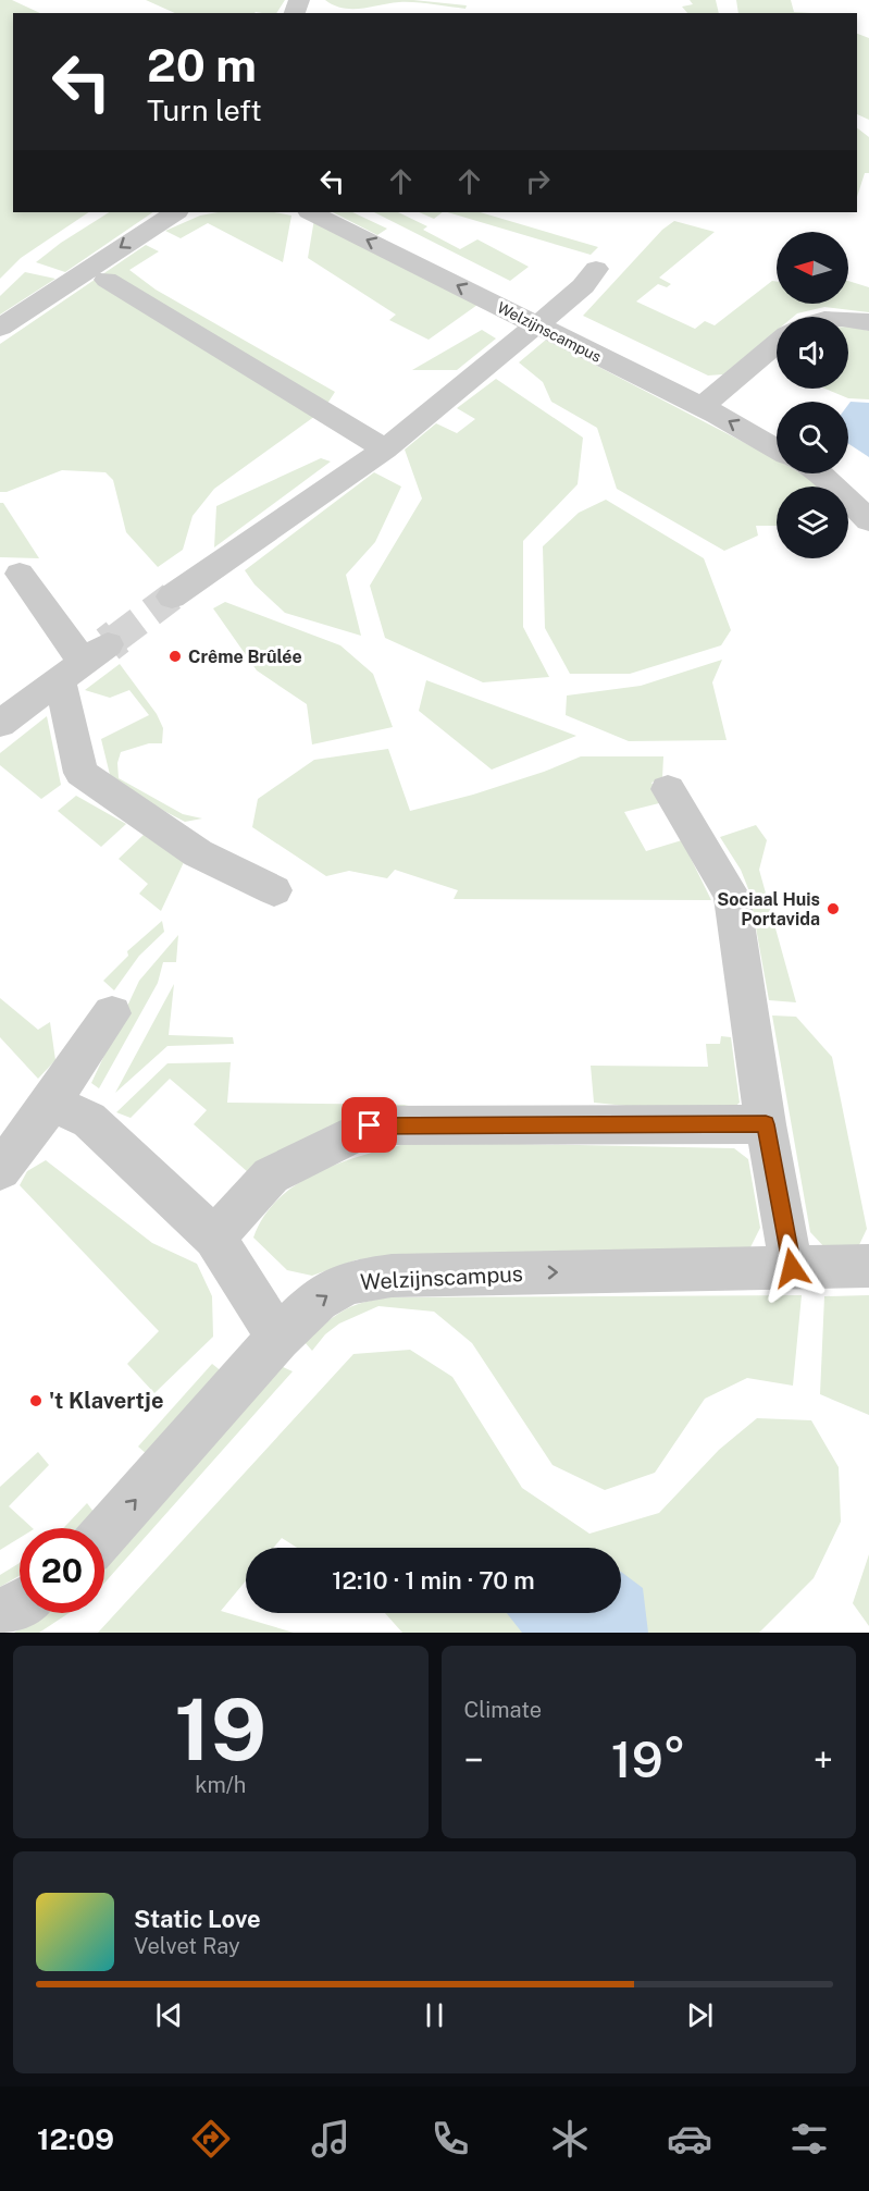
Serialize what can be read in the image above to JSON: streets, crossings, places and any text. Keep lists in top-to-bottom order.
{
  "streets": {
    "street": ["Welzijnscampus"]
  },
  "places": ["Crême Brûlée", "Sociaal Huis Portavida", "'t Klavertje"],
  "north": "left",
  "page": {
    "turn": ["20 m", "Turn left"],
    "limit": "20",
    "trip": "12:10 · 1 min · 70 m",
    "tile": [
      ["19", "km/h"],
      "Climate"
    ],
    "heat": ["−", "19°", "+"],
    "song": ["Static Love", "Velvet Ray"],
    "tabs": "12:09"
  }
}
